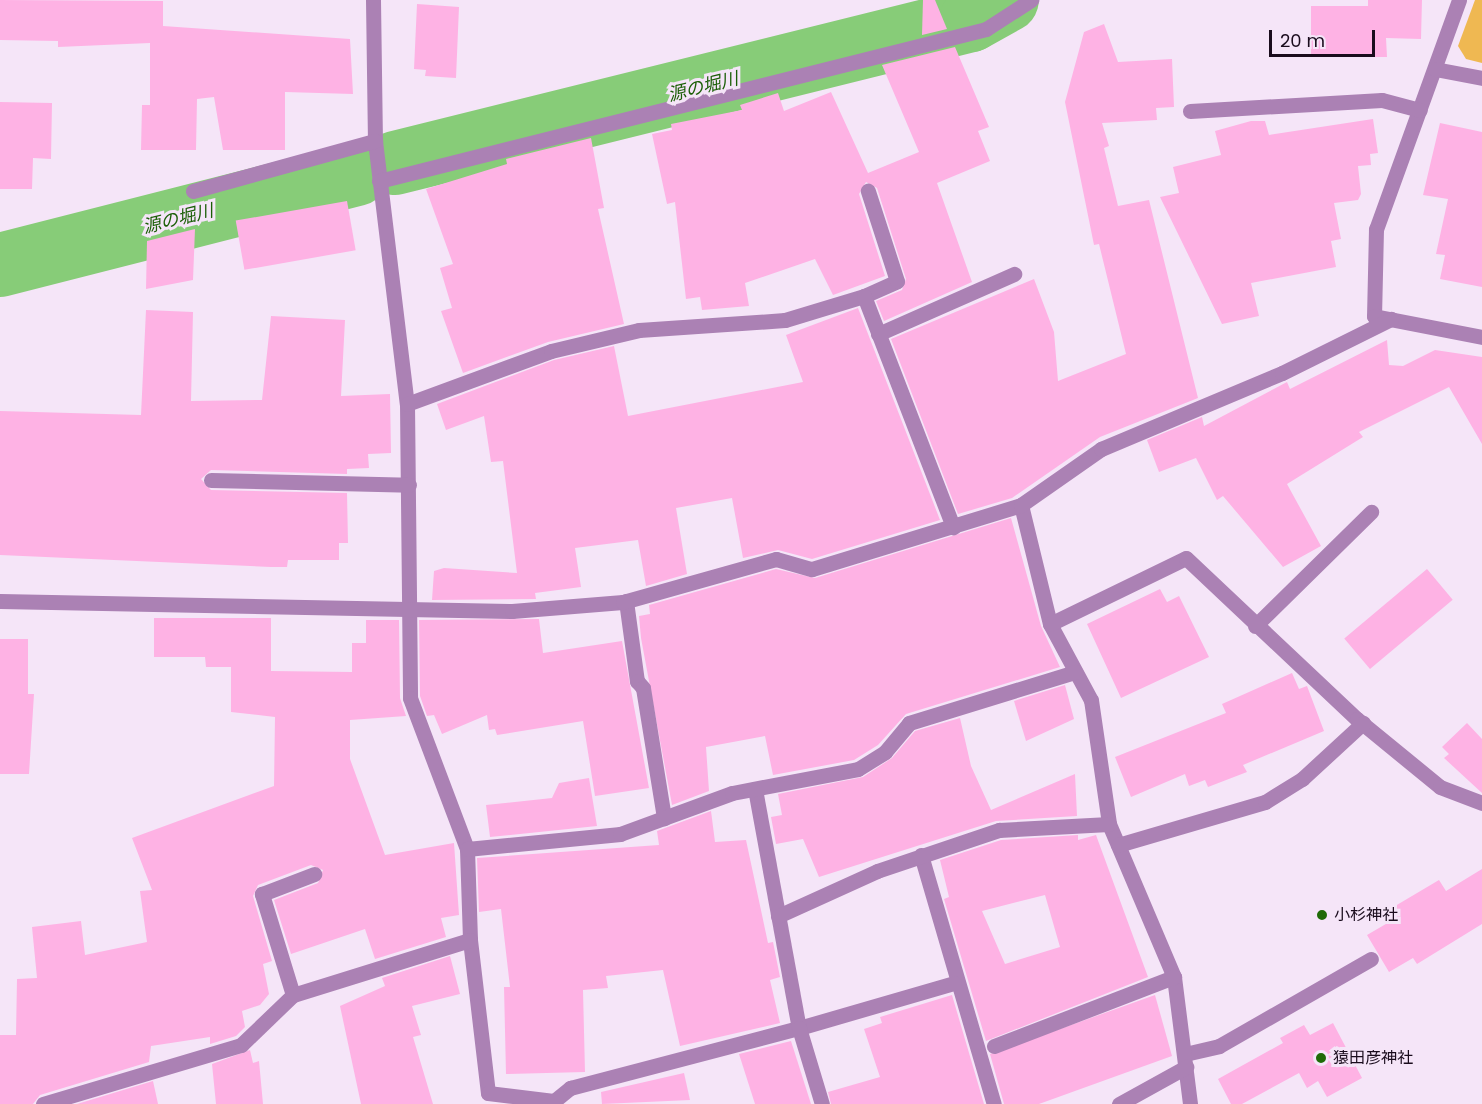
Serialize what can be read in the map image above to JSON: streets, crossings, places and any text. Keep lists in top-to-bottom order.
{
  "water": ["源の堀川"],
  "places": ["小杉神社", "猿田彦神社"],
  "scale_bar": "20 m"
}
